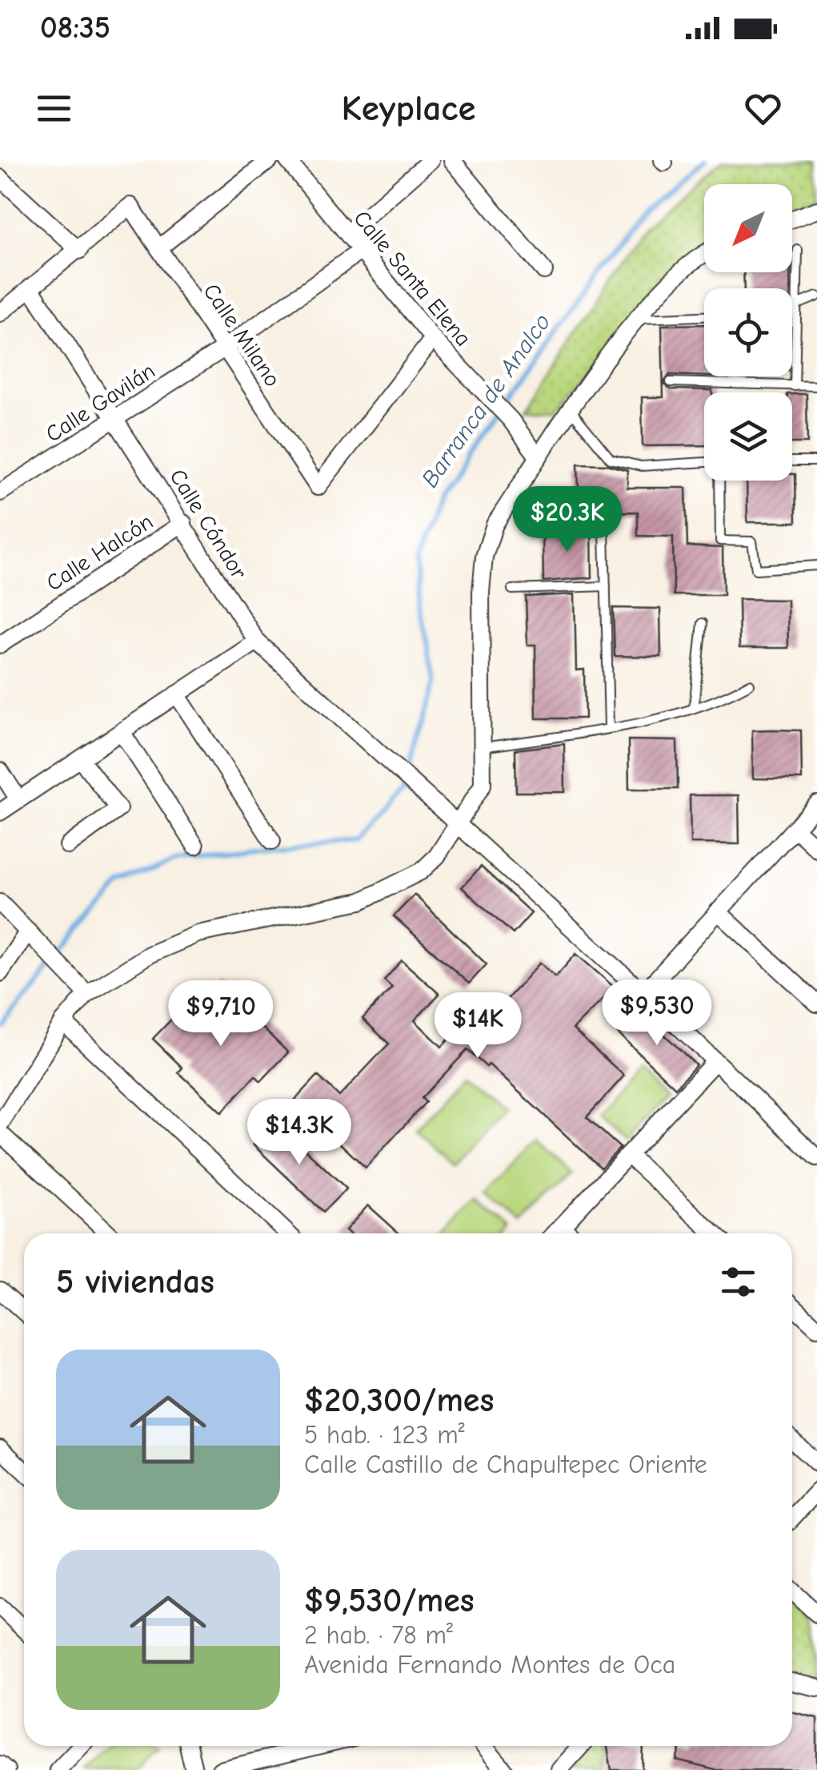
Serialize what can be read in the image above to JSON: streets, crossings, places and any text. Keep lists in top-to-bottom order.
{
  "streets": {
    "street": [
      "Calle Santa Elena",
      "Calle Milano",
      "Calle Gavilán",
      "Calle Cóndor",
      "Calle Halcón"
    ]
  },
  "crossings": [
    ["Calle Santa Elena", "Calle Milano"],
    ["Calle Santa Elena", "Calle Gavilán"],
    ["Calle Milano", "Calle Gavilán"],
    ["Calle Gavilán", "Calle Cóndor"],
    ["Calle Cóndor", "Calle Halcón"]
  ],
  "water": ["Barranca de Analco"],
  "north": "bottom left",
  "page": {
    "status": "08:35",
    "header": "Keyplace",
    "price": [
      "$20.3K",
      "$9,530",
      "$9,710",
      "$14K",
      "$14.3K"
    ],
    "heading": "5 viviendas",
    "list": [
      {
        "name": "$20,300/mes",
        "note": "5 hab. · 123 m² · Calle Castillo de Chapultepec Oriente"
      },
      {
        "name": "$9,530/mes",
        "note": "2 hab. · 78 m² · Avenida Fernando Montes de Oca"
      }
    ]
  }
}
